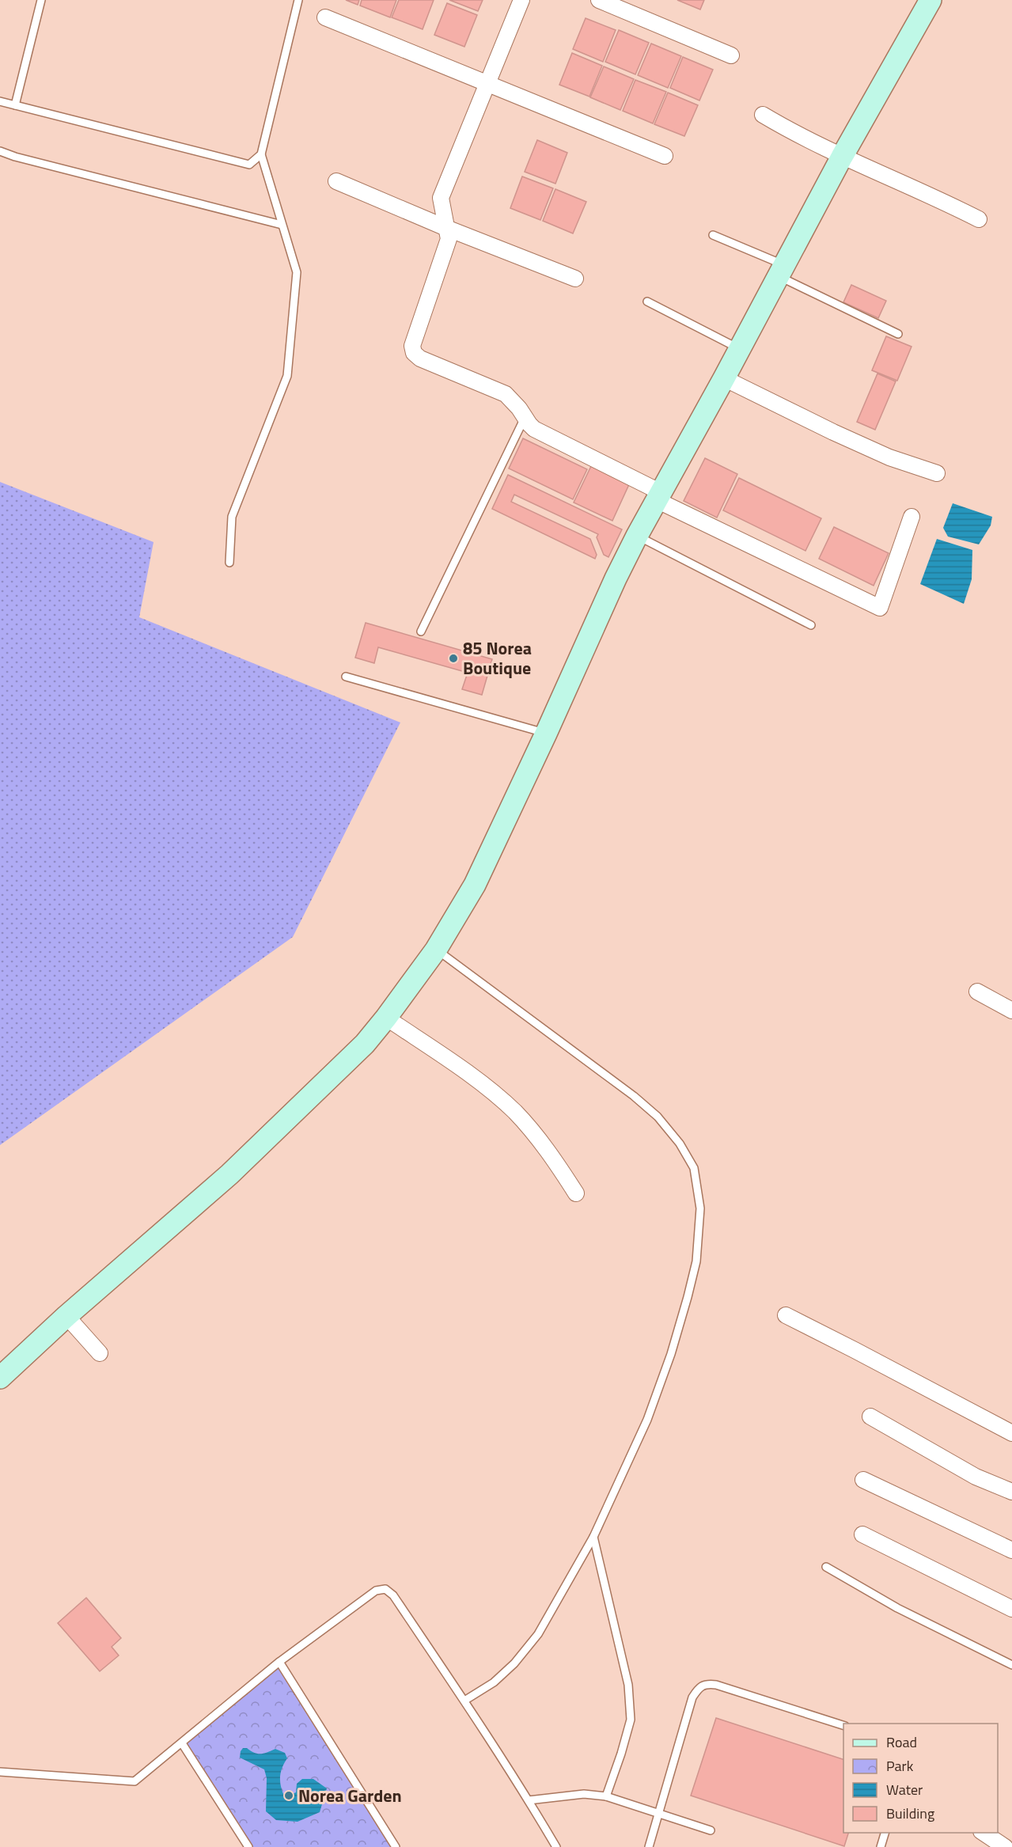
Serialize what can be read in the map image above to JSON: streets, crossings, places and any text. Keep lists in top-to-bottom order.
{
  "places": ["85 Norea Boutique", "Norea Garden"],
  "legend": [
    "Road",
    "Park",
    "Water",
    "Building"
  ]
}
